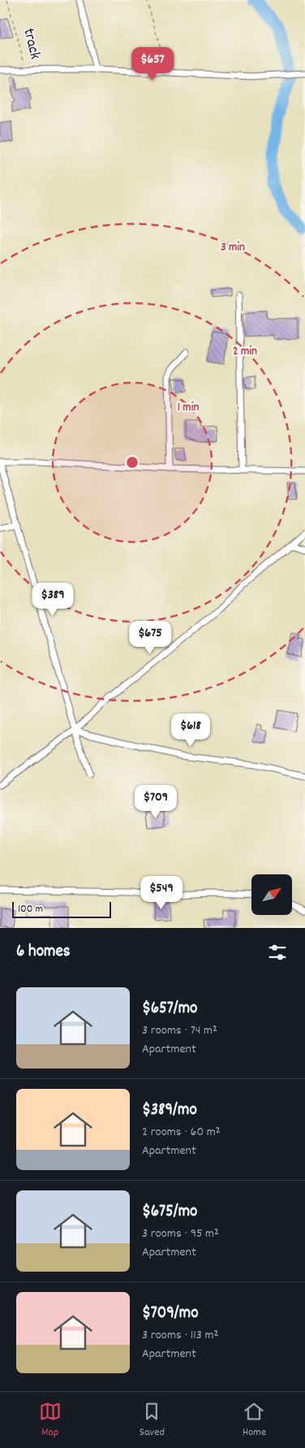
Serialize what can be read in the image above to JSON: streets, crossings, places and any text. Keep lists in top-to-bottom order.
{
  "streets": {
    "path": ["track"]
  },
  "scale_bar": "100 m",
  "north": "top right",
  "page": {
    "price": [
      "$657",
      "$389",
      "$675",
      "$618",
      "$709",
      "$549"
    ],
    "scale": "100 m",
    "heading": "6 homes",
    "list": [
      {
        "name": "$657/mo",
        "note": "3 rooms · 74 m² · Apartment"
      },
      {
        "name": "$389/mo",
        "note": "2 rooms · 60 m² · Apartment"
      },
      {
        "name": "$675/mo",
        "note": "3 rooms · 95 m² · Apartment"
      },
      {
        "name": "$709/mo",
        "note": "3 rooms · 113 m² · Apartment"
      }
    ],
    "tabs": ["Map", "Saved", "Home"]
  },
  "rings": ["3 min", "2 min", "1 min"]
}
